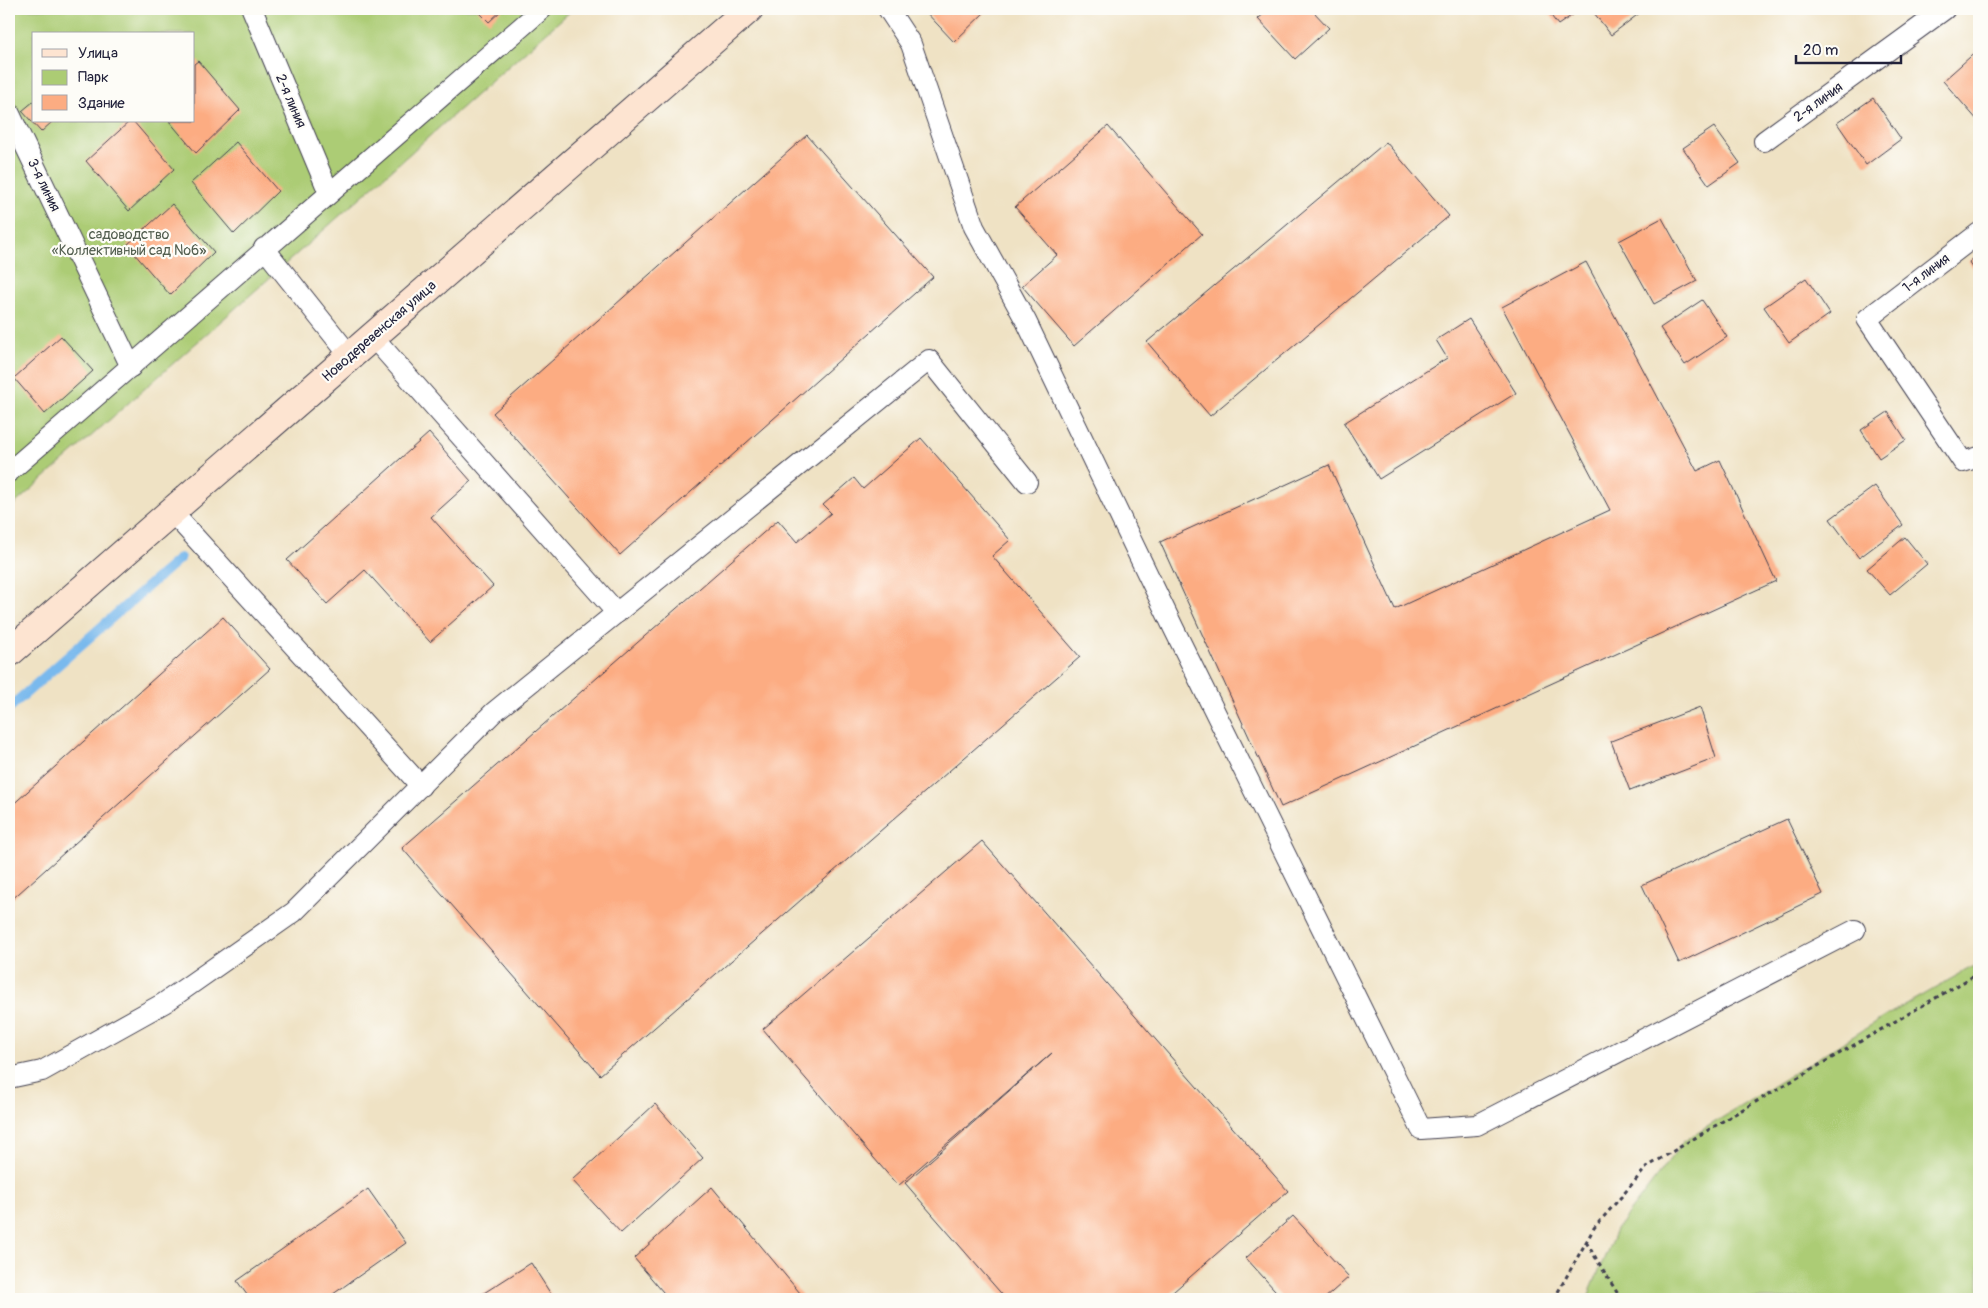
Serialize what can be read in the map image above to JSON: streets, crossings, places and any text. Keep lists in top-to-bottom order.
{
  "streets": {
    "main road": ["Новодеревенская улица"],
    "lane": ["2-я линия", "3-я линия", "1-я линия"]
  },
  "parks": ["садоводство «Коллективный сад №6»"],
  "legend": ["Улица", "Парк", "Здание"],
  "scale_bar": "20 m"
}
